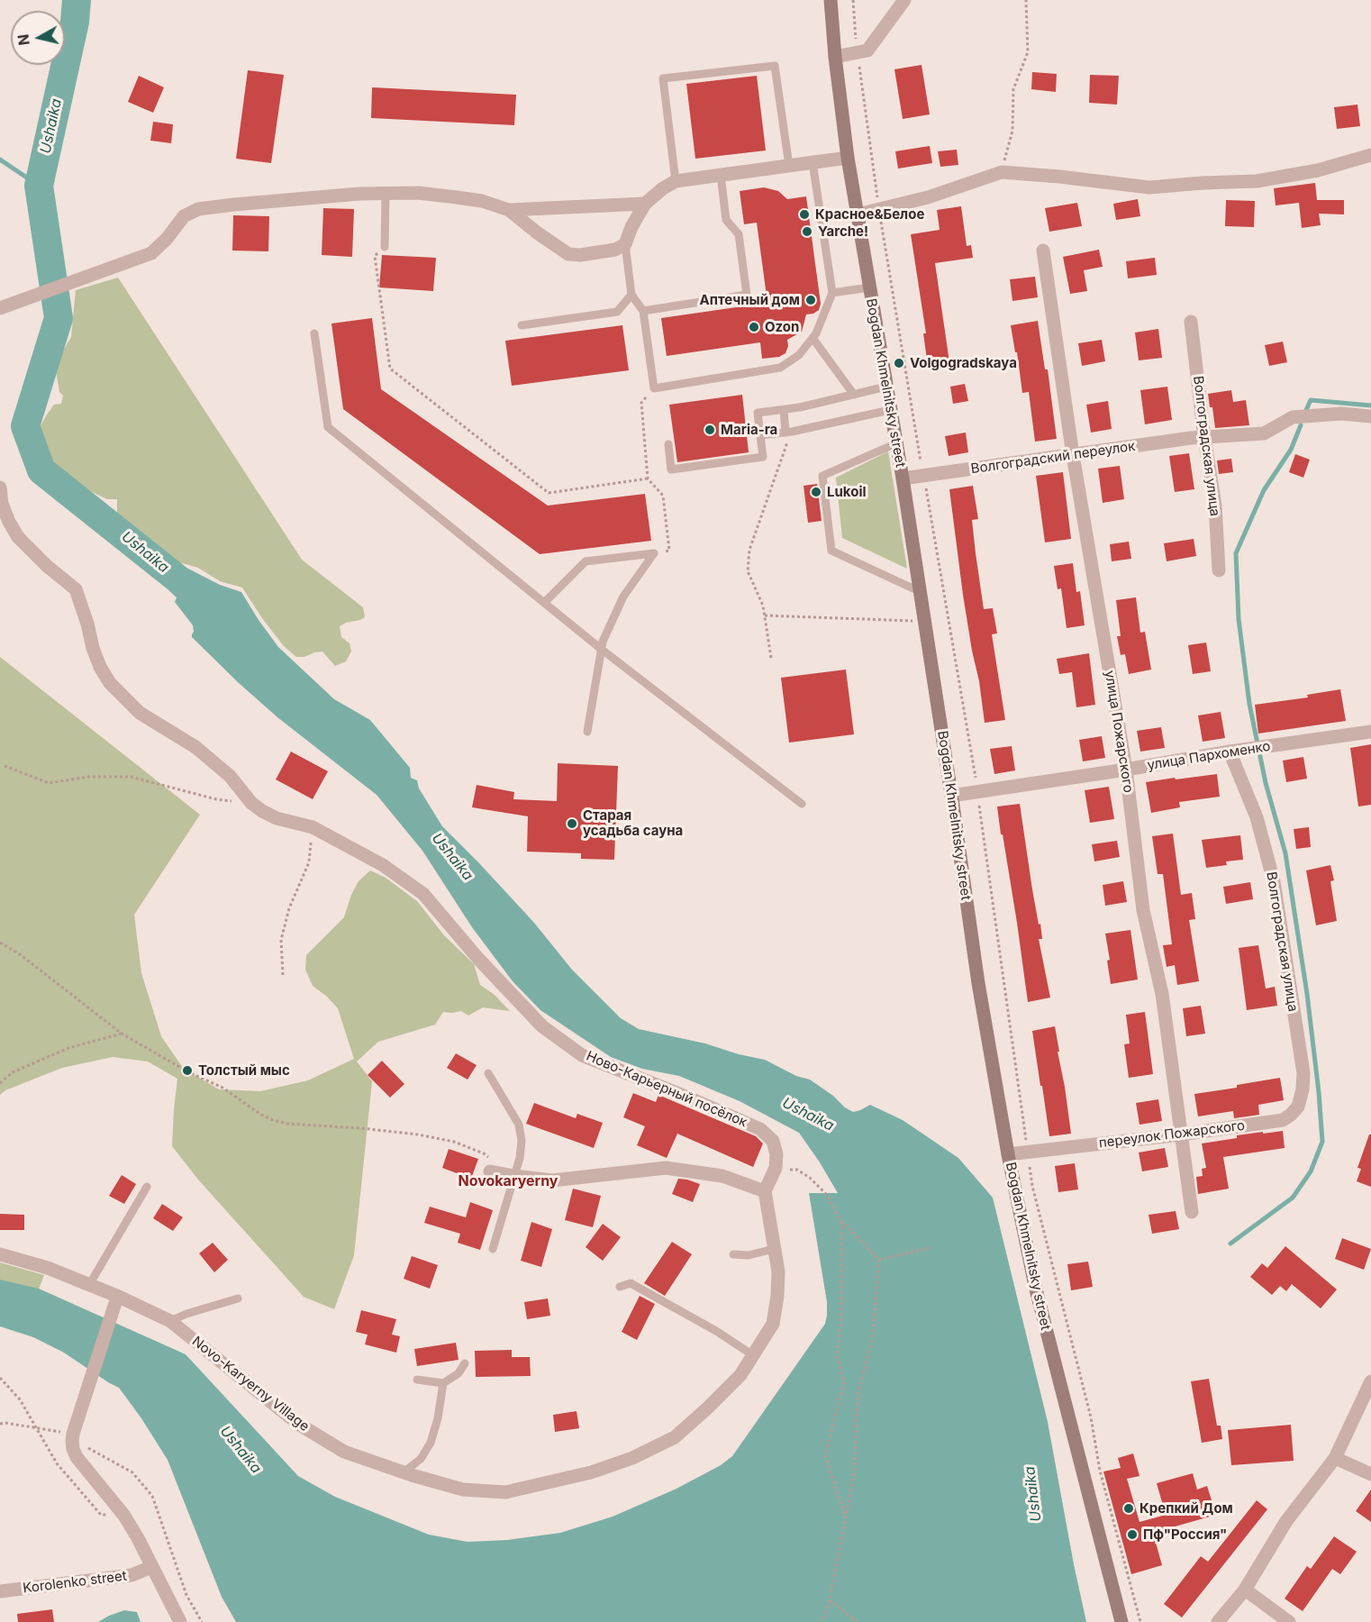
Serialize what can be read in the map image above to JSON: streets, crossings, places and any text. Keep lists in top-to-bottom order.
{
  "streets": {
    "street": [
      "Bogdan Khmelnitsky street",
      "Волгоградская улица",
      "Волгоградский переулок",
      "улица Пожарского",
      "улица Пархоменко",
      "Ново-Карьерный посёлок",
      "переулок Пожарского",
      "Novo-Karyerny Village",
      "Korolenko street"
    ]
  },
  "crossings": [
    ["Bogdan Khmelnitsky street", "Волгоградский переулок"],
    ["Bogdan Khmelnitsky street", "улица Пархоменко"],
    ["Bogdan Khmelnitsky street", "переулок Пожарского"],
    ["Волгоградская улица", "Волгоградский переулок"],
    ["Волгоградская улица", "улица Пархоменко"],
    ["Волгоградская улица", "переулок Пожарского"],
    ["Волгоградский переулок", "улица Пожарского"],
    ["улица Пожарского", "улица Пархоменко"],
    ["улица Пожарского", "переулок Пожарского"]
  ],
  "districts": ["Novokaryerny"],
  "water": ["Ushaika"],
  "places": [
    "Красное&Белое",
    "Yarche!",
    "Аптечный дом",
    "Ozon",
    "Volgogradskaya",
    "Maria-ra",
    "Lukoil",
    "Старая усадьба сауна",
    "Толстый мыс",
    "Крепкий Дом",
    "Пф\"Россия\""
  ],
  "north": "left"
}
